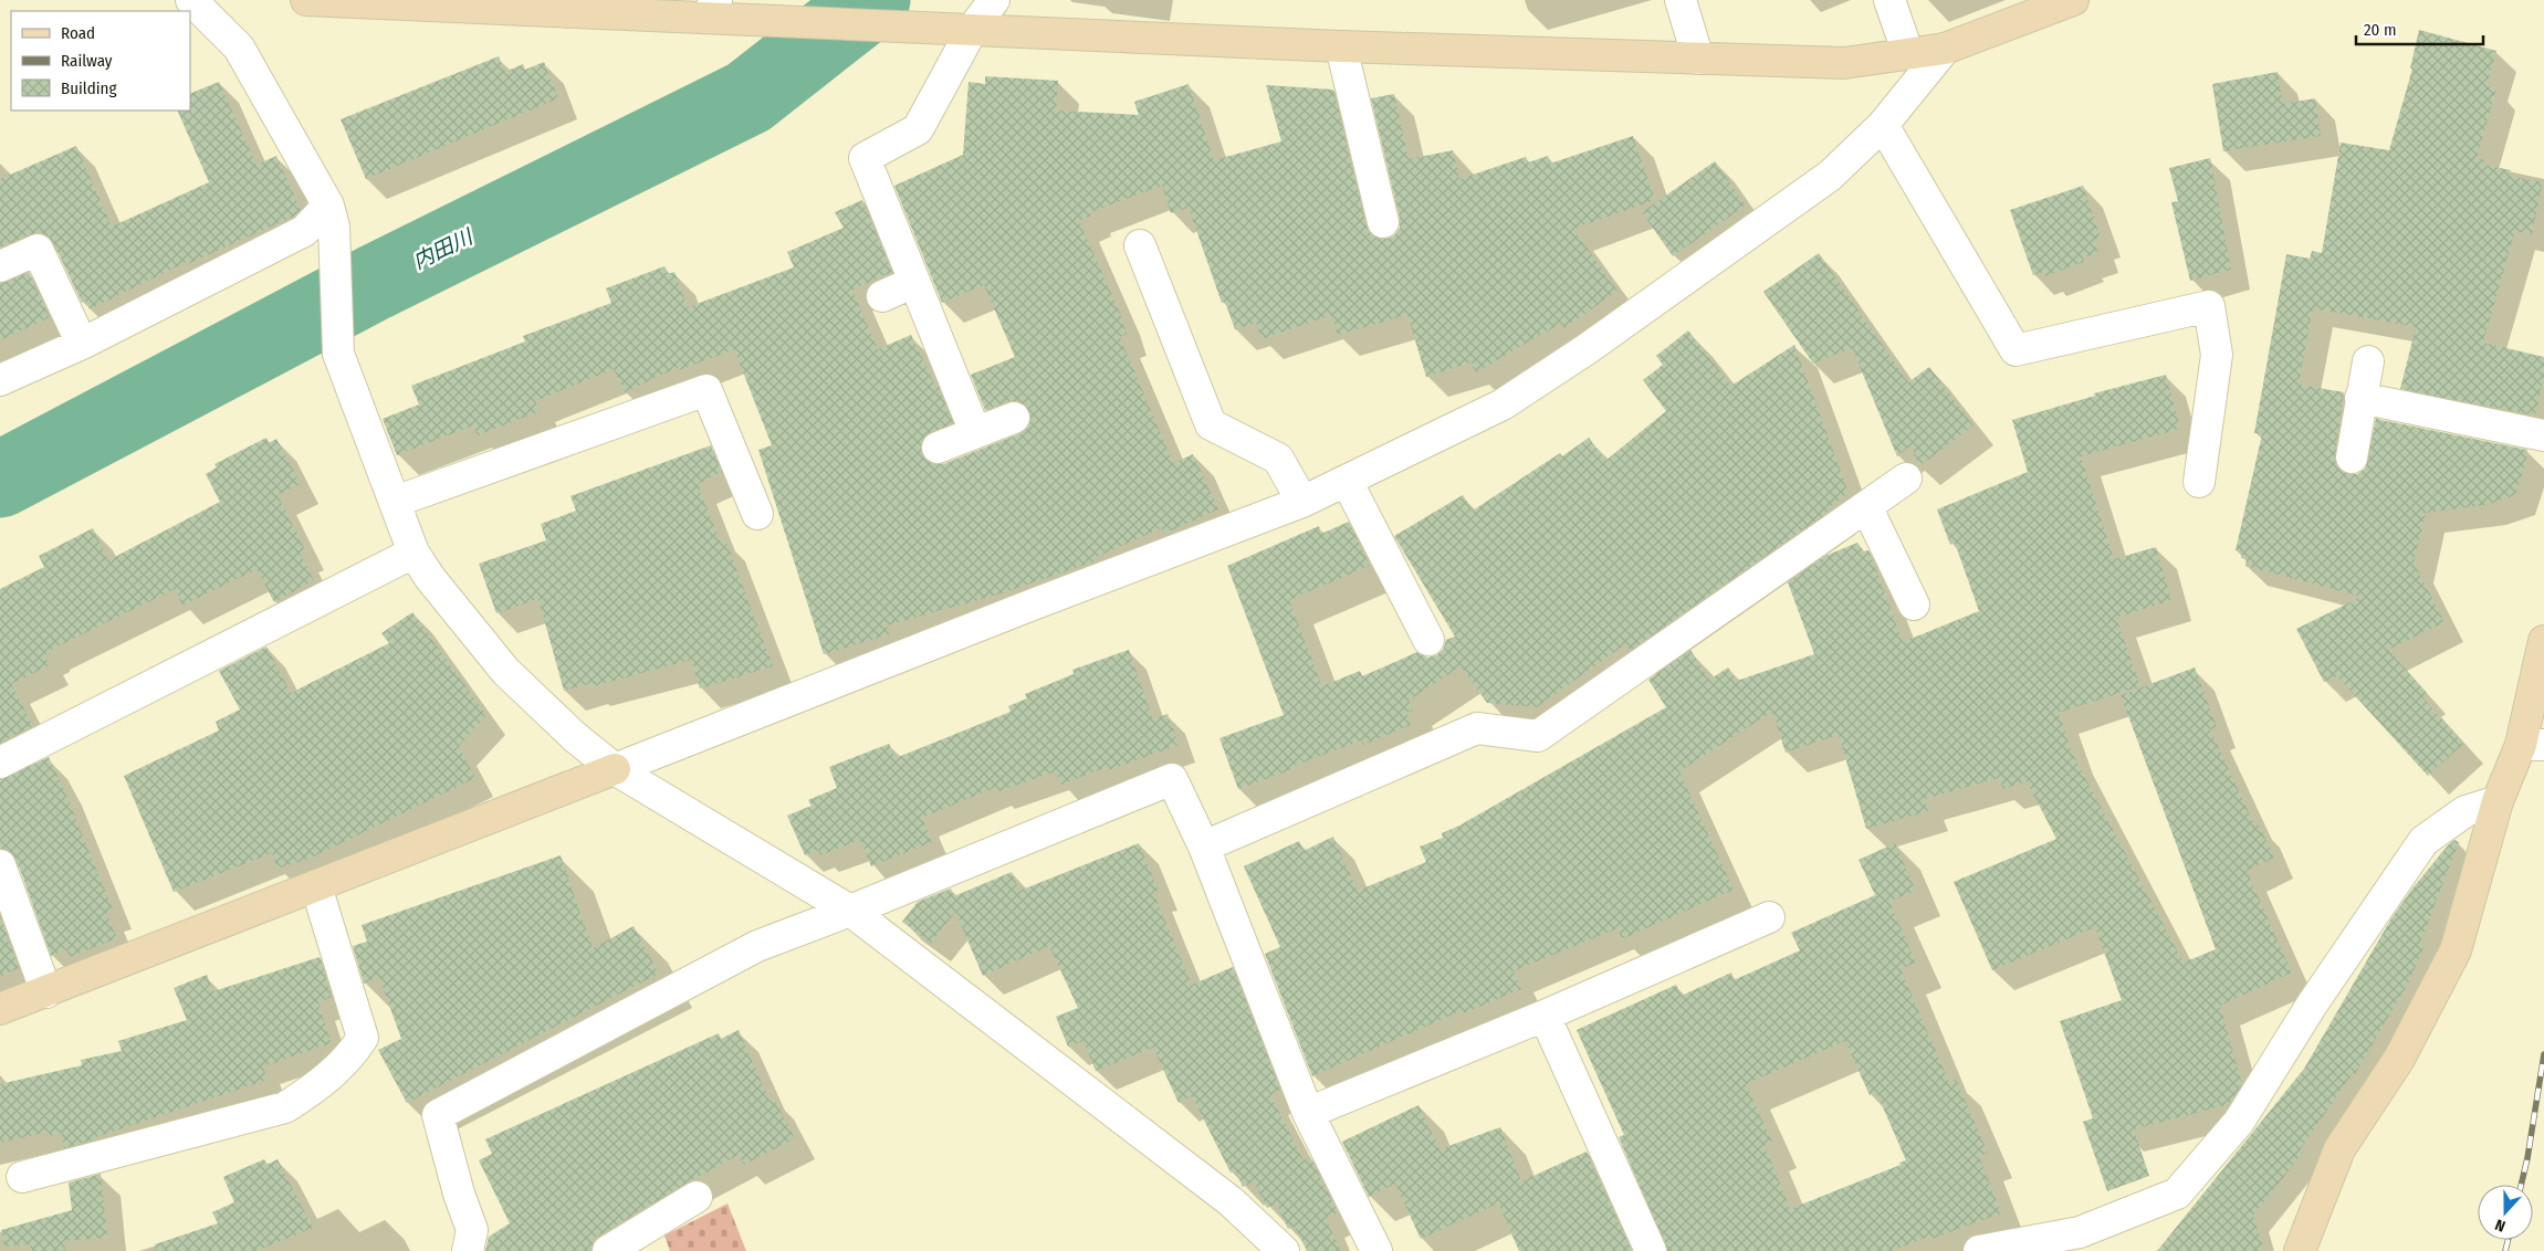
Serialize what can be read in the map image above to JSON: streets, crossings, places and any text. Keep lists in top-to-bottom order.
{
  "water": ["内田川"],
  "legend": ["Road", "Railway", "Building"],
  "scale_bar": "20 m",
  "north": "bottom"
}
